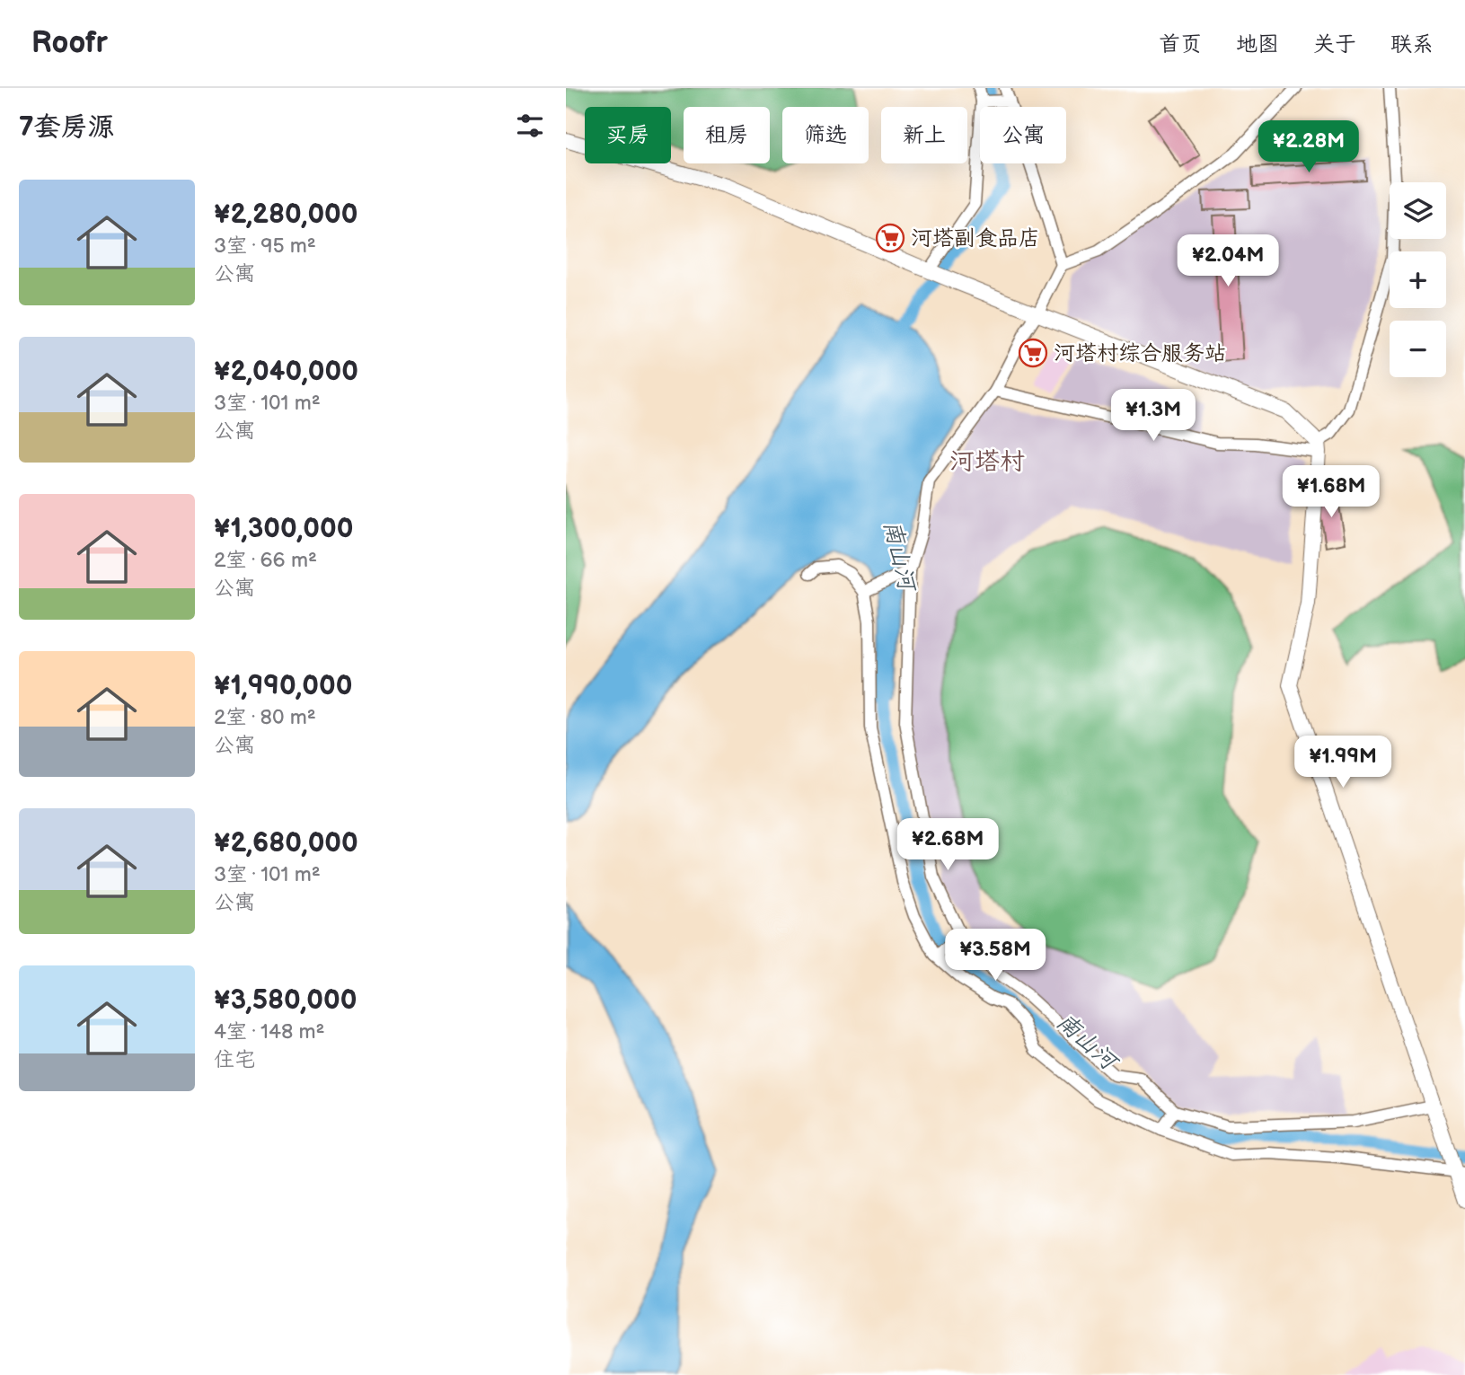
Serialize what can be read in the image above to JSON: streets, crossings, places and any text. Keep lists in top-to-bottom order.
{
  "districts": ["河塔村"],
  "water": ["南山河"],
  "places": {
    "supermarket": ["河塔副食品店", "河塔村综合服务站"]
  },
  "page": {
    "header": "Roofr",
    "nav": [
      "首页",
      "地图",
      "关于",
      "联系"
    ],
    "heading": "7套房源",
    "chip": [
      "买房",
      "租房",
      "筛选",
      "新上",
      "公寓"
    ],
    "price": [
      "¥2.28M",
      "¥2.04M",
      "¥1.3M",
      "¥1.68M",
      "¥1.99M",
      "¥2.68M",
      "¥3.58M"
    ],
    "list": [
      {
        "name": "¥2,280,000",
        "note": "3室 · 95 m² · 公寓"
      },
      {
        "name": "¥2,040,000",
        "note": "3室 · 101 m² · 公寓"
      },
      {
        "name": "¥1,300,000",
        "note": "2室 · 66 m² · 公寓"
      },
      {
        "name": "¥1,990,000",
        "note": "2室 · 80 m² · 公寓"
      },
      {
        "name": "¥2,680,000",
        "note": "3室 · 101 m² · 公寓"
      },
      {
        "name": "¥3,580,000",
        "note": "4室 · 148 m² · 住宅"
      }
    ],
    "map_buttons": ["+", "−"]
  }
}
